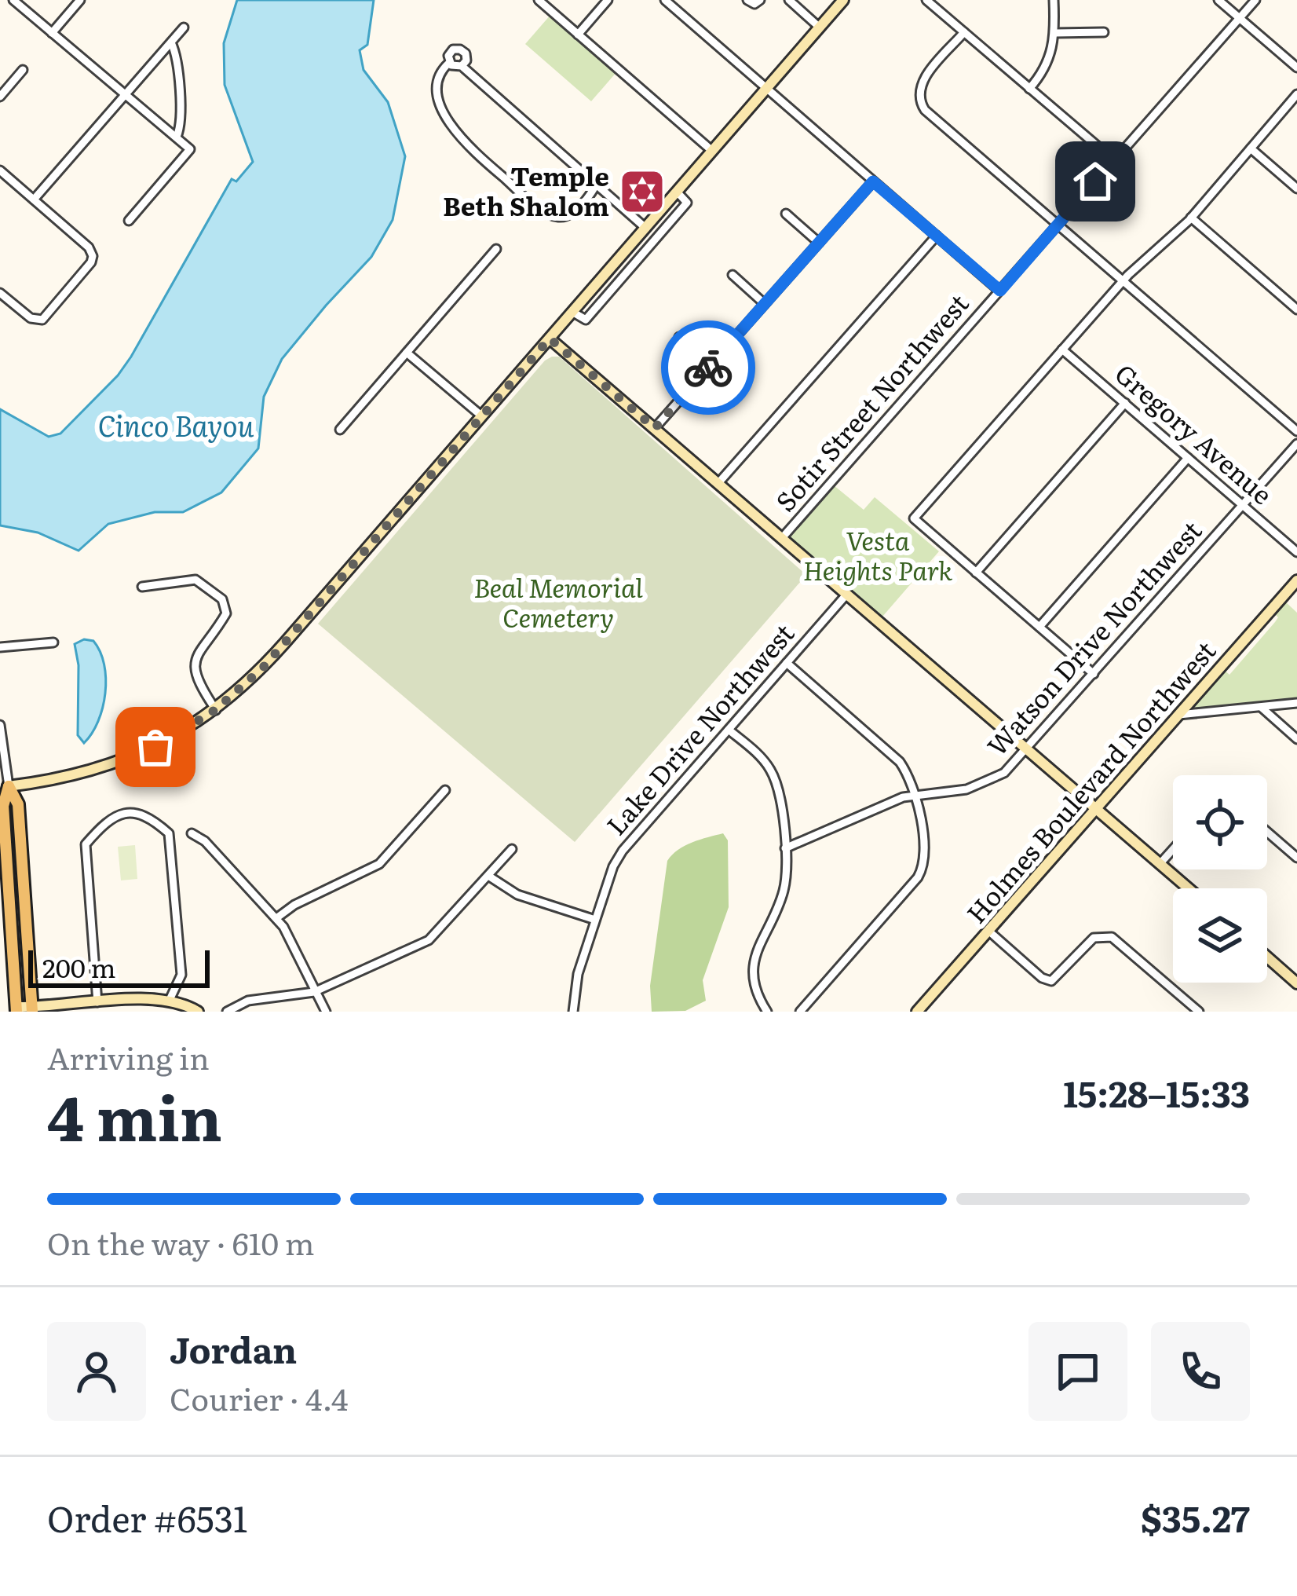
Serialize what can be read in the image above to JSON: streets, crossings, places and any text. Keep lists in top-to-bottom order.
{
  "streets": {
    "street": [
      "Sotir Street Northwest",
      "Gregory Avenue",
      "Watson Drive Northwest",
      "Lake Drive Northwest",
      "Holmes Boulevard Northwest"
    ]
  },
  "crossings": [
    ["Gregory Avenue", "Watson Drive Northwest"]
  ],
  "water": ["Cinco Bayou"],
  "parks": ["Vesta Heights Park", "Beal Memorial Cemetery"],
  "places": {
    "synagogue": ["Temple Beth Shalom"]
  },
  "scale_bar": "200 m",
  "page": {
    "scale": "200 m",
    "heading": ["4 min", "Arriving in", "15:28–15:33"],
    "panel": [
      "Jordan",
      "Courier · 4.4",
      "Order #6531",
      "$35.27"
    ],
    "bar": "On the way · 610 m"
  }
}
